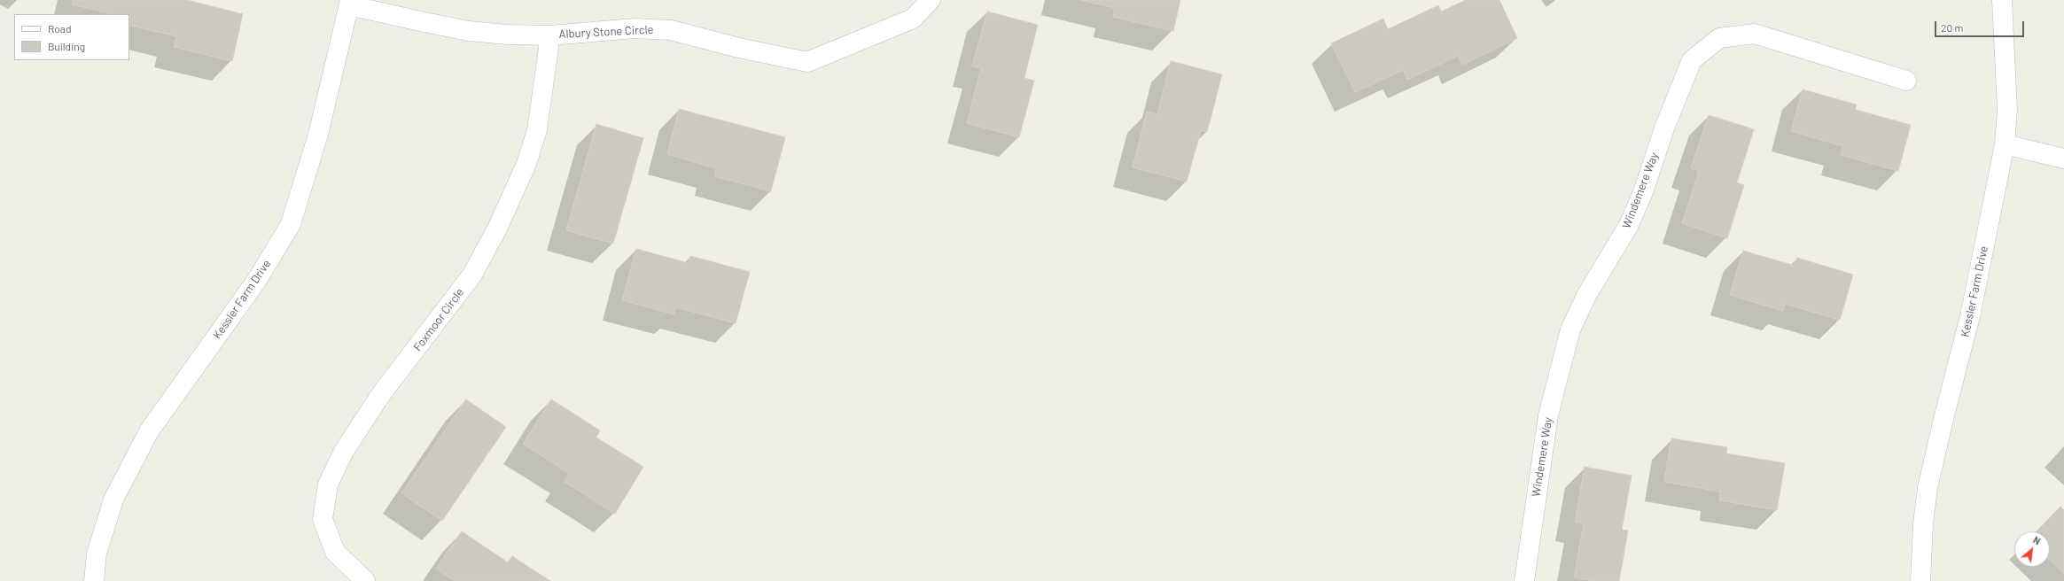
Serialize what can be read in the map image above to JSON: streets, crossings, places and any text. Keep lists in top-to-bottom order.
{
  "streets": {
    "street": [
      "Albury Stone Circle",
      "Windemere Way",
      "Kessler Farm Drive",
      "Foxmoor Circle"
    ]
  },
  "crossings": [
    ["Albury Stone Circle", "Kessler Farm Drive"],
    ["Albury Stone Circle", "Foxmoor Circle"]
  ],
  "legend": ["Road", "Building"],
  "scale_bar": "20 m",
  "north": "top right"
}
